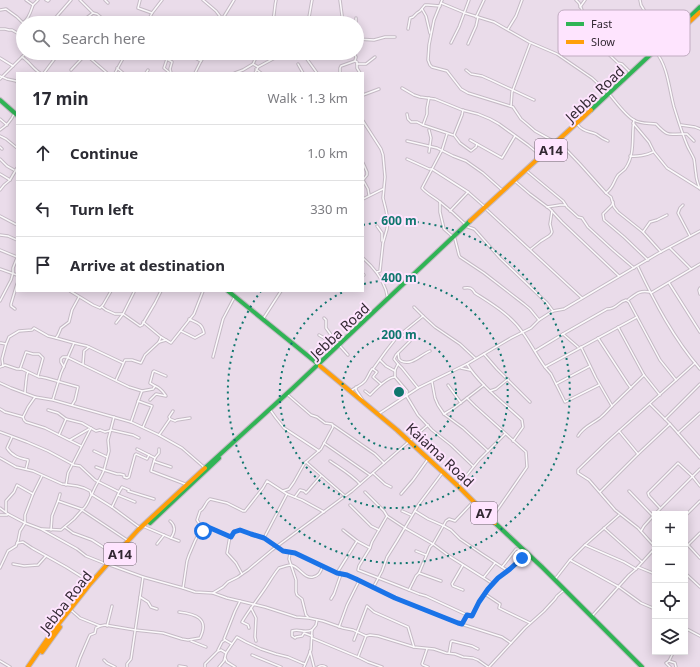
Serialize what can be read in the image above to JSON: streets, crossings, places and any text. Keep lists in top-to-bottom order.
{
  "streets": {
    "highway": [
      "Jebba Road",
      "A14",
      "Kaiama Road",
      "A7"
    ]
  },
  "crossings": [
    ["Jebba Road", "Kaiama Road"]
  ],
  "legend": ["Fast", "Slow"],
  "page": {
    "search": "Search here",
    "heading": ["17 min", "Walk · 1.3 km"],
    "list": [
      ["Continue", "1.0 km"],
      ["Turn left", "330 m"],
      "Arrive at destination"
    ],
    "map_buttons": ["+", "−"]
  },
  "rings": ["600 m", "400 m", "200 m"]
}
